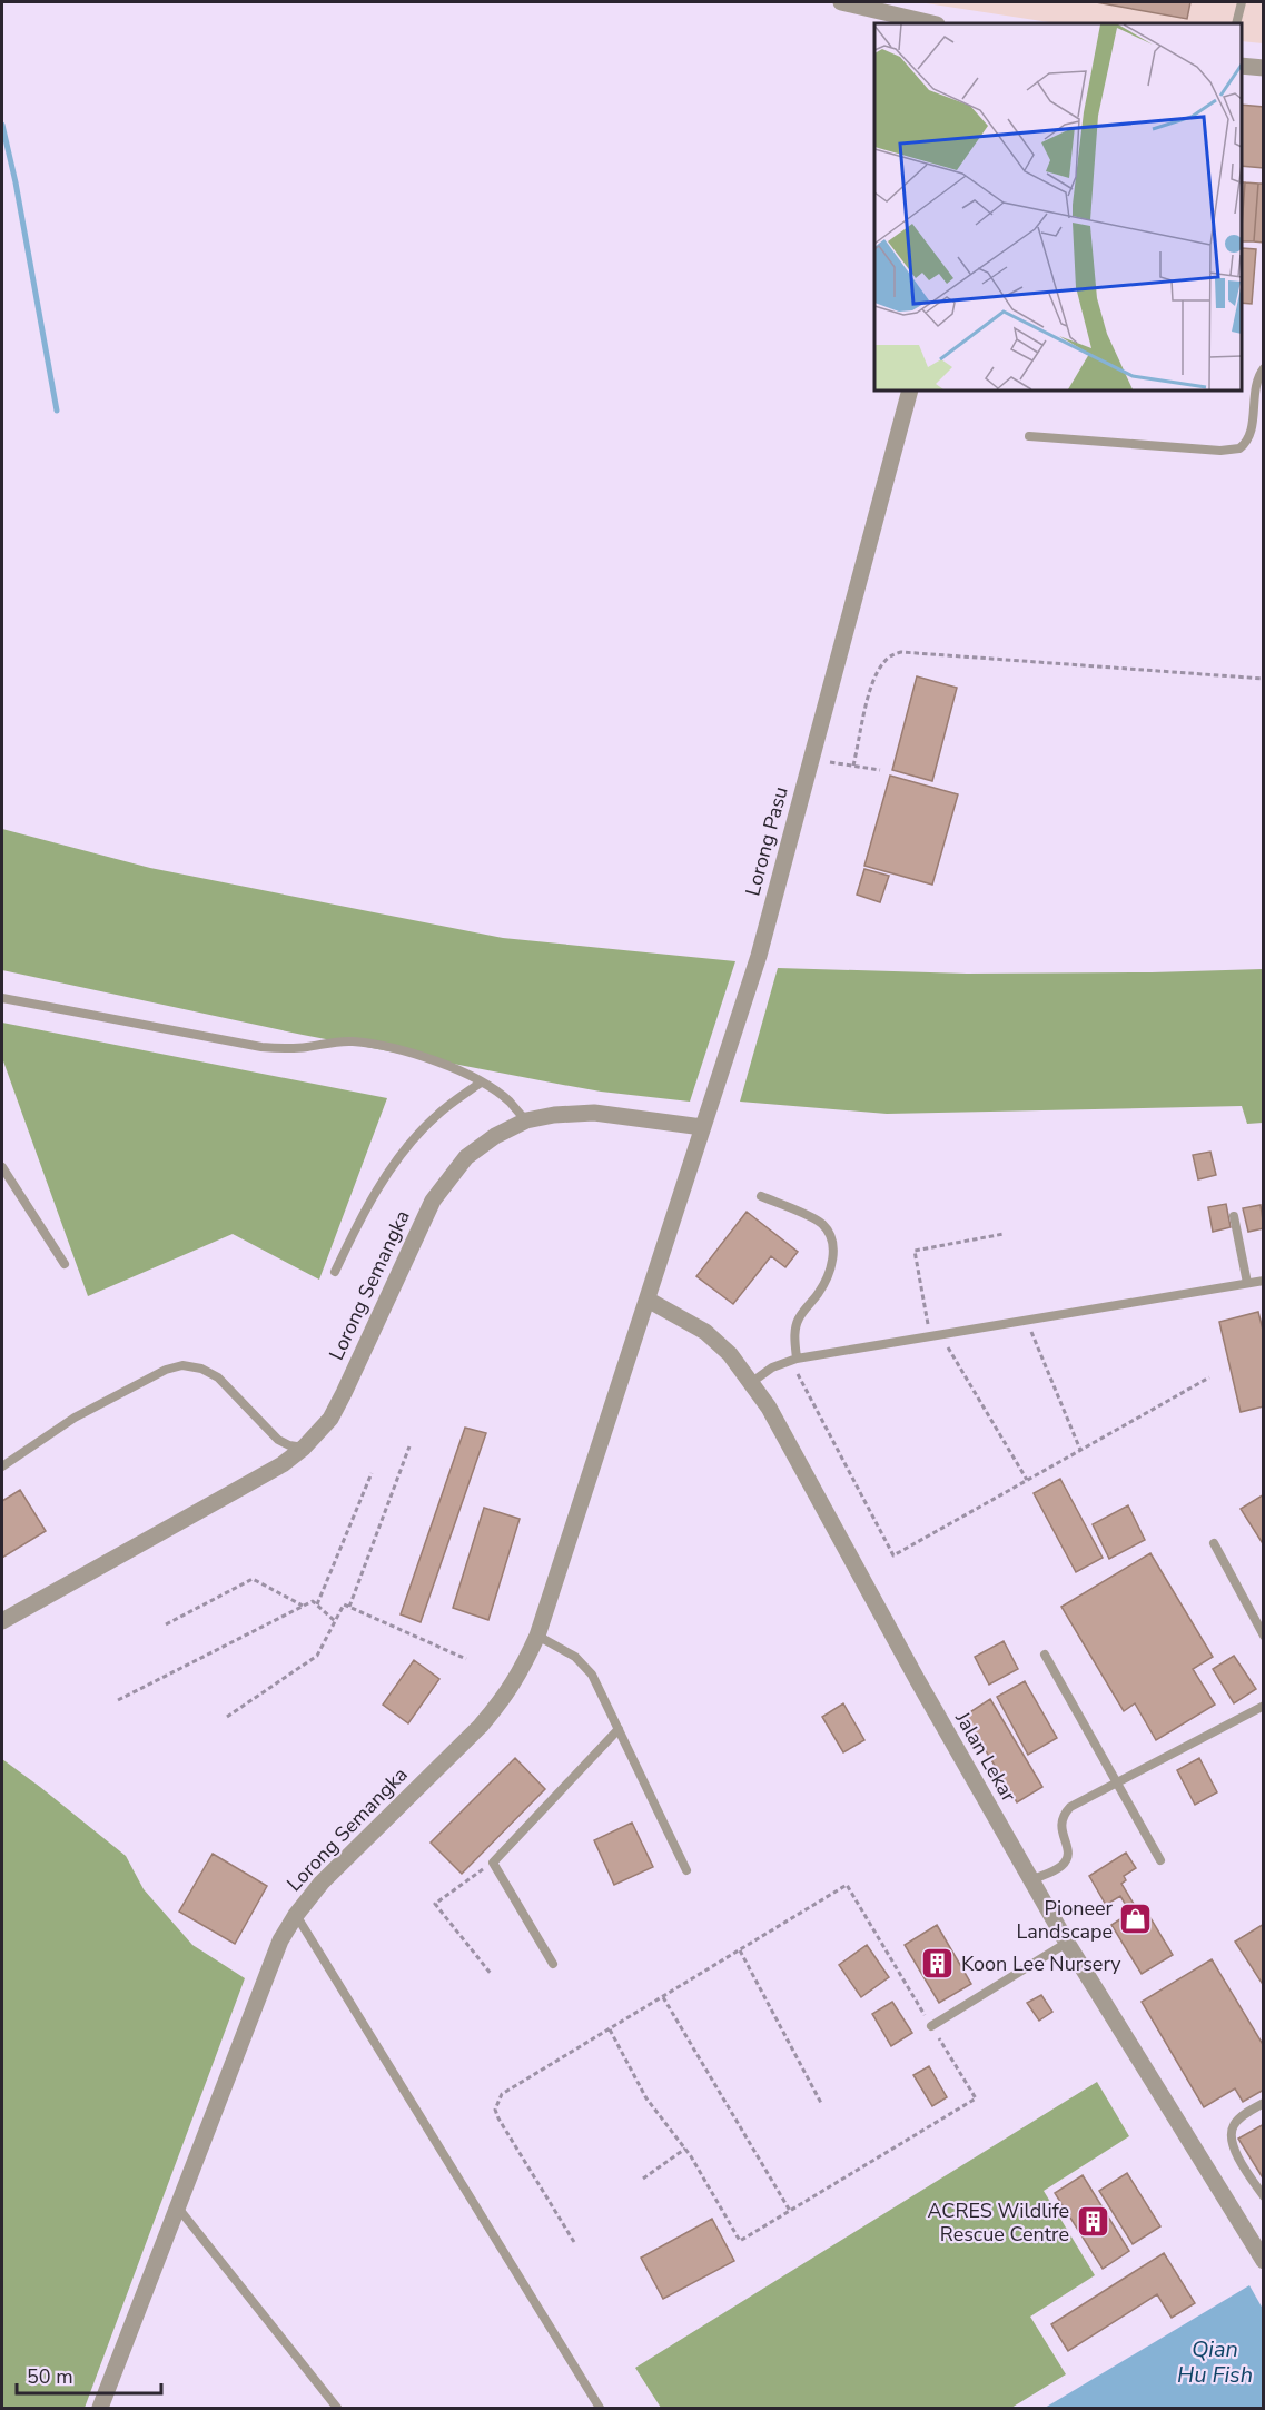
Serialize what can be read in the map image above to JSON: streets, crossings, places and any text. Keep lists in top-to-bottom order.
{
  "streets": {
    "street": ["Lorong Pasu", "Lorong Semangka", "Jalan Lekar"]
  },
  "crossings": [
    ["Lorong Pasu", "Lorong Semangka"],
    ["Lorong Pasu", "Jalan Lekar"],
    ["Lorong Semangka", "Jalan Lekar"]
  ],
  "water": ["Qian Hu Fish"],
  "places": {
    "shop": ["Pioneer Landscape"],
    "building": ["Koon Lee Nursery", "ACRES Wildlife Rescue Centre"]
  },
  "scale_bar": "50 m"
}
